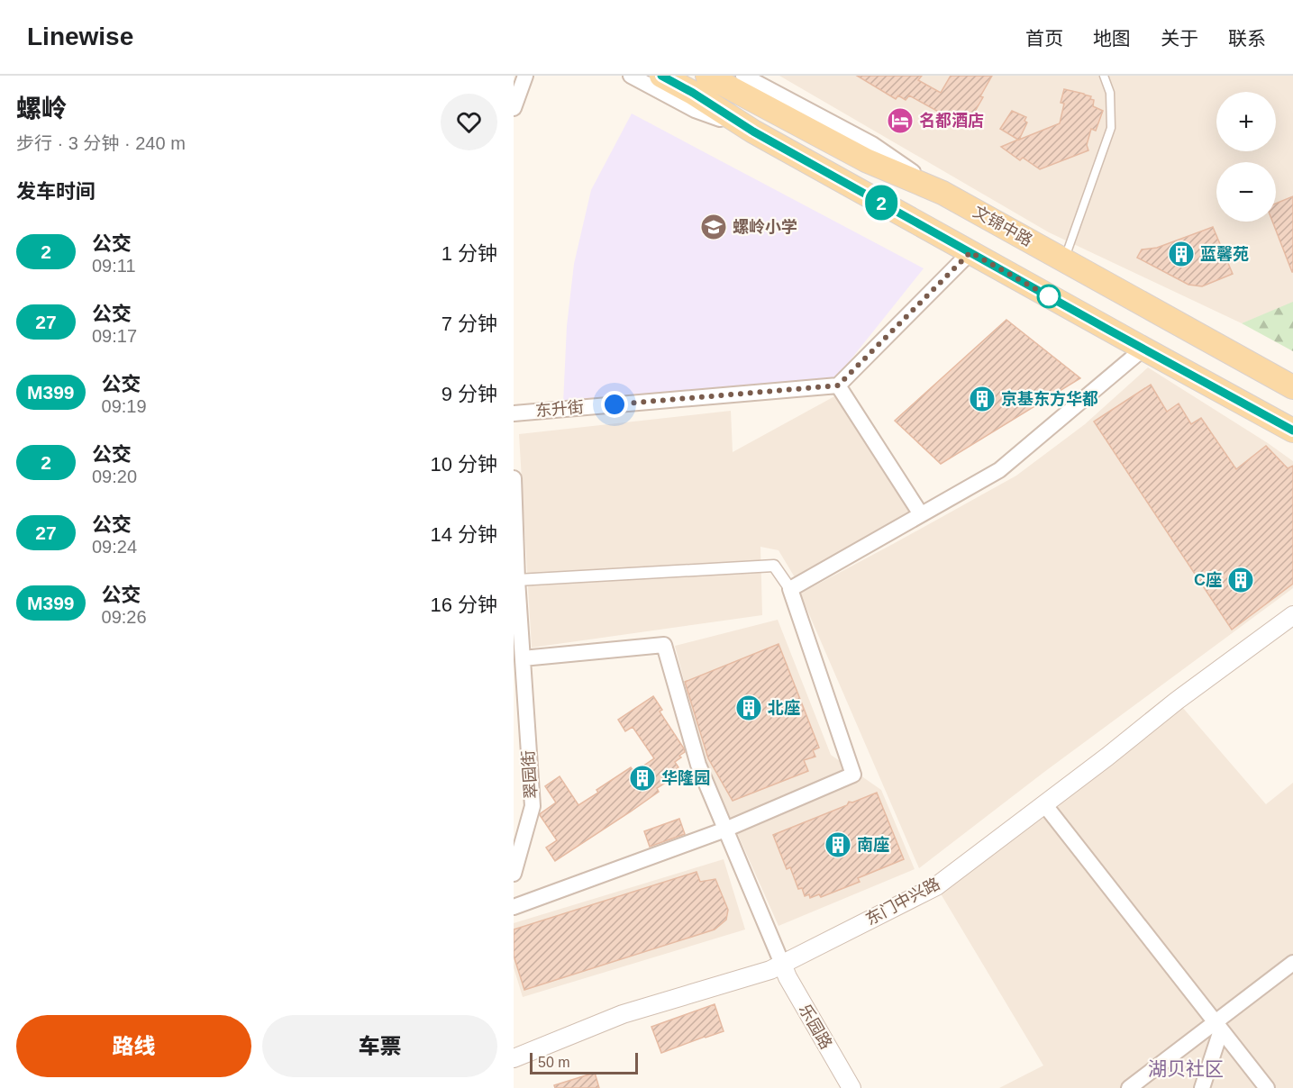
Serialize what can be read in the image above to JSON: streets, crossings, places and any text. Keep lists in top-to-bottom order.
{
  "streets": {
    "main road": ["文锦中路"],
    "street": [
      "东升街",
      "翠园街",
      "东门中兴路",
      "乐园路"
    ]
  },
  "crossings": [
    ["东门中兴路", "乐园路"]
  ],
  "districts": ["湖贝社区"],
  "places": {
    "hotel": ["名都酒店"],
    "school or university": ["螺岭小学"],
    "building": [
      "蓝馨苑",
      "京基东方华都",
      "C座",
      "北座",
      "华隆园",
      "南座"
    ]
  },
  "lines": ["bus line 2"],
  "scale_bar": "50 m",
  "page": {
    "header": "Linewise",
    "nav": [
      "首页",
      "地图",
      "关于",
      "联系"
    ],
    "heading": [
      ["螺岭", "步行 · 3 分钟 · 240 m"],
      "发车时间"
    ],
    "on_map": "2",
    "map_buttons": ["+", "−"],
    "list": [
      {
        "mark": "2",
        "name": "公交",
        "note": "09:11",
        "value": "1 分钟"
      },
      {
        "mark": "27",
        "name": "公交",
        "note": "09:17",
        "value": "7 分钟"
      },
      {
        "mark": "M399",
        "name": "公交",
        "note": "09:19",
        "value": "9 分钟"
      },
      {
        "mark": "2",
        "name": "公交",
        "note": "09:20",
        "value": "10 分钟"
      },
      {
        "mark": "27",
        "name": "公交",
        "note": "09:24",
        "value": "14 分钟"
      },
      {
        "mark": "M399",
        "name": "公交",
        "note": "09:26",
        "value": "16 分钟"
      }
    ],
    "buttons": ["路线", "车票"],
    "scale": "50 m"
  }
}
